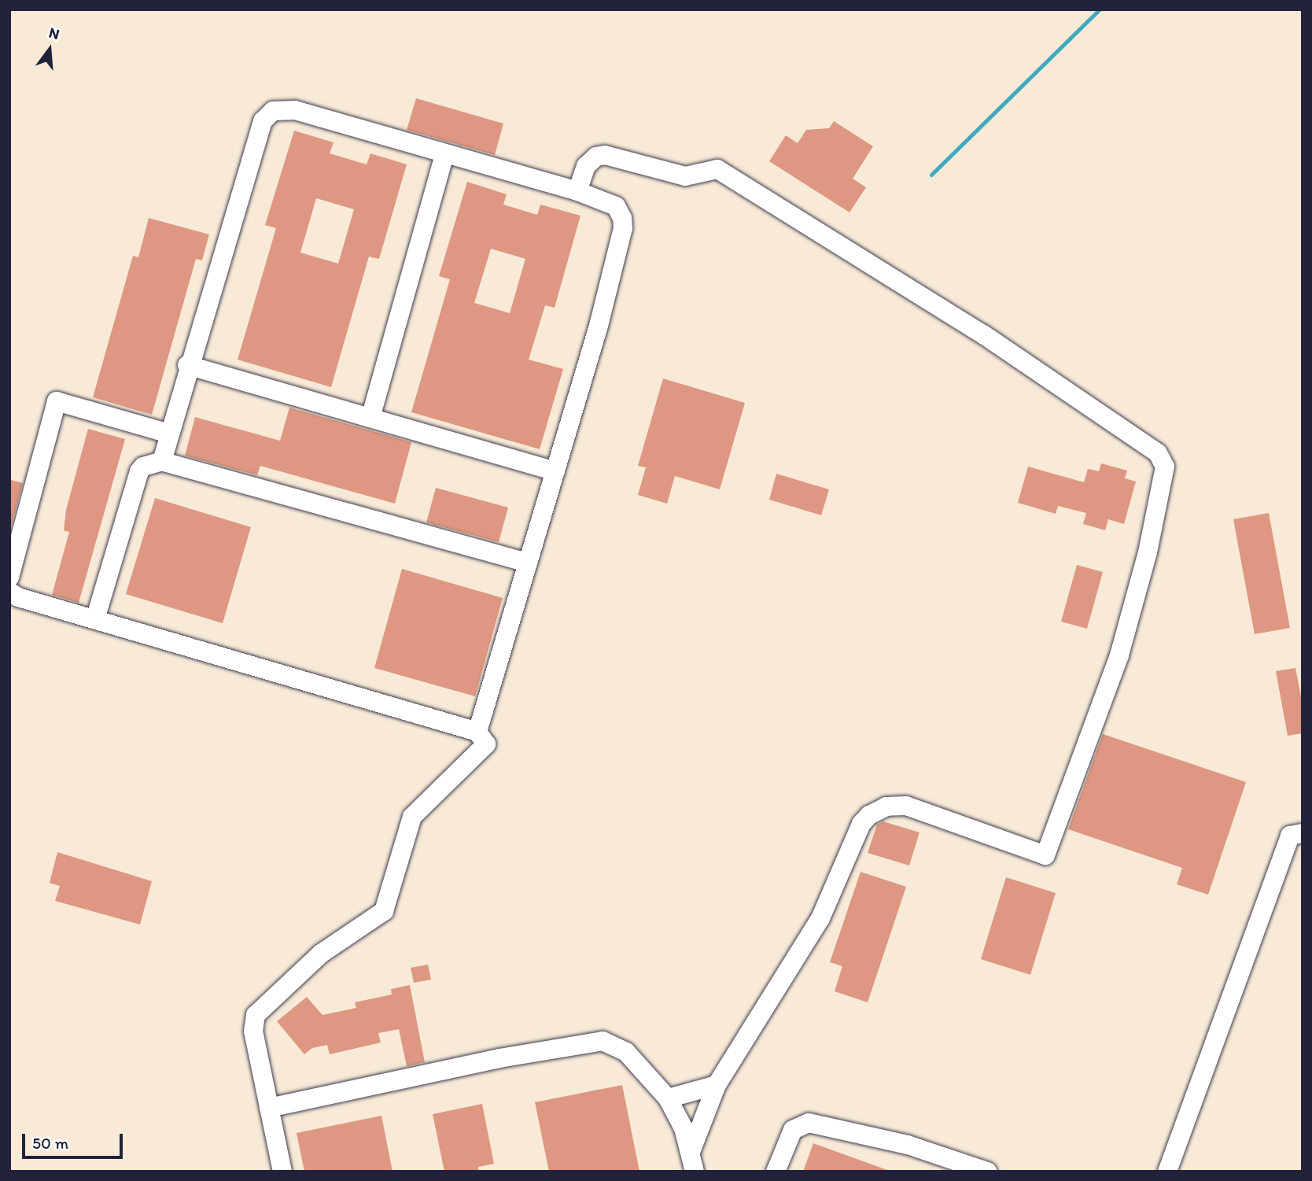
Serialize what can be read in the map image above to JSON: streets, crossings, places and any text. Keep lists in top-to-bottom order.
{
  "scale_bar": "50 m",
  "north": "top"
}
